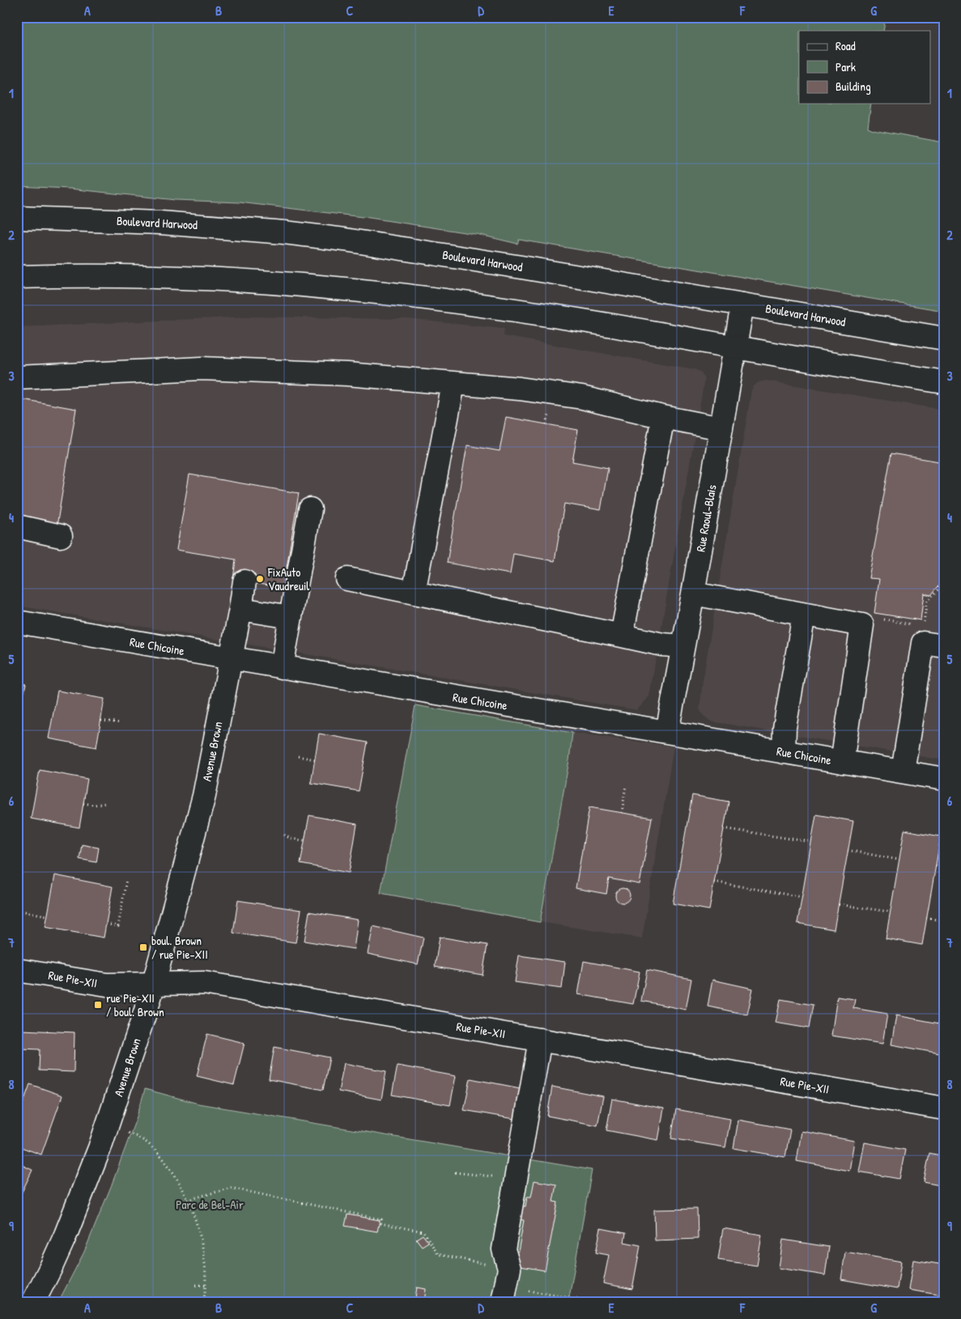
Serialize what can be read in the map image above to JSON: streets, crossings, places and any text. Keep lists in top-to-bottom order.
{
  "streets": {
    "main road": [
      "Boulevard Harwood",
      "Rue Raoul-Blais",
      "Rue Chicoine",
      "Avenue Brown",
      "Rue Pie-XII"
    ]
  },
  "crossings": [
    ["Boulevard Harwood", "Rue Raoul-Blais"],
    ["Rue Raoul-Blais", "Rue Chicoine"],
    ["Rue Chicoine", "Avenue Brown"],
    ["Avenue Brown", "Rue Pie-XII"]
  ],
  "parks": ["Parc de Bel-Air"],
  "places": {
    "other": ["FixAuto Vaudreuil"],
    "transit": ["boul. Brown / rue Pie-XII", "rue Pie-XII / boul. Brown"]
  },
  "legend": ["Road", "Park", "Building"],
  "grid": {
    "columns": [
      "A",
      "B",
      "C",
      "D",
      "E",
      "F",
      "G"
    ],
    "rows": [
      "1",
      "2",
      "3",
      "4",
      "5",
      "6",
      "7",
      "8",
      "9"
    ]
  }
}
